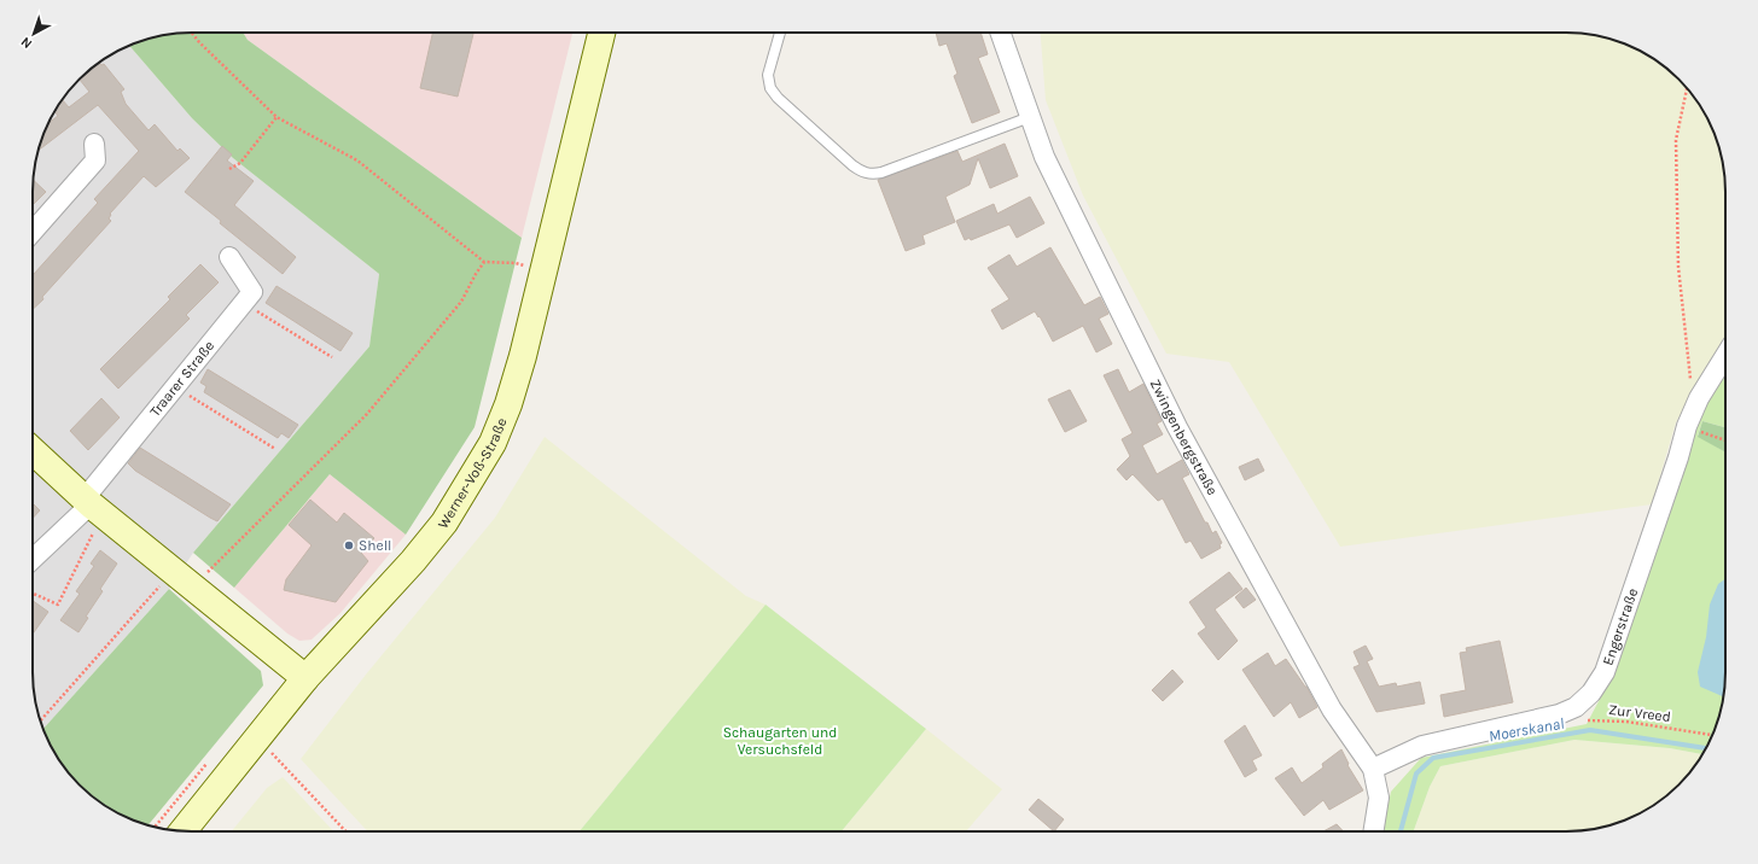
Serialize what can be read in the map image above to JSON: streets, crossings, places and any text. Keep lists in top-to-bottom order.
{
  "streets": {
    "main road": ["Werner-Voß-Straße"],
    "street": ["Traarer Straße", "Zwingenbergstraße", "Engerstraße"],
    "path": ["Zur Vreed"]
  },
  "crossings": [
    ["Zwingenbergstraße", "Engerstraße"],
    ["Engerstraße", "Zur Vreed"]
  ],
  "water": ["Moerskanal"],
  "parks": ["Schaugarten und Versuchsfeld"],
  "places": ["Shell"],
  "north": "bottom left"
}
